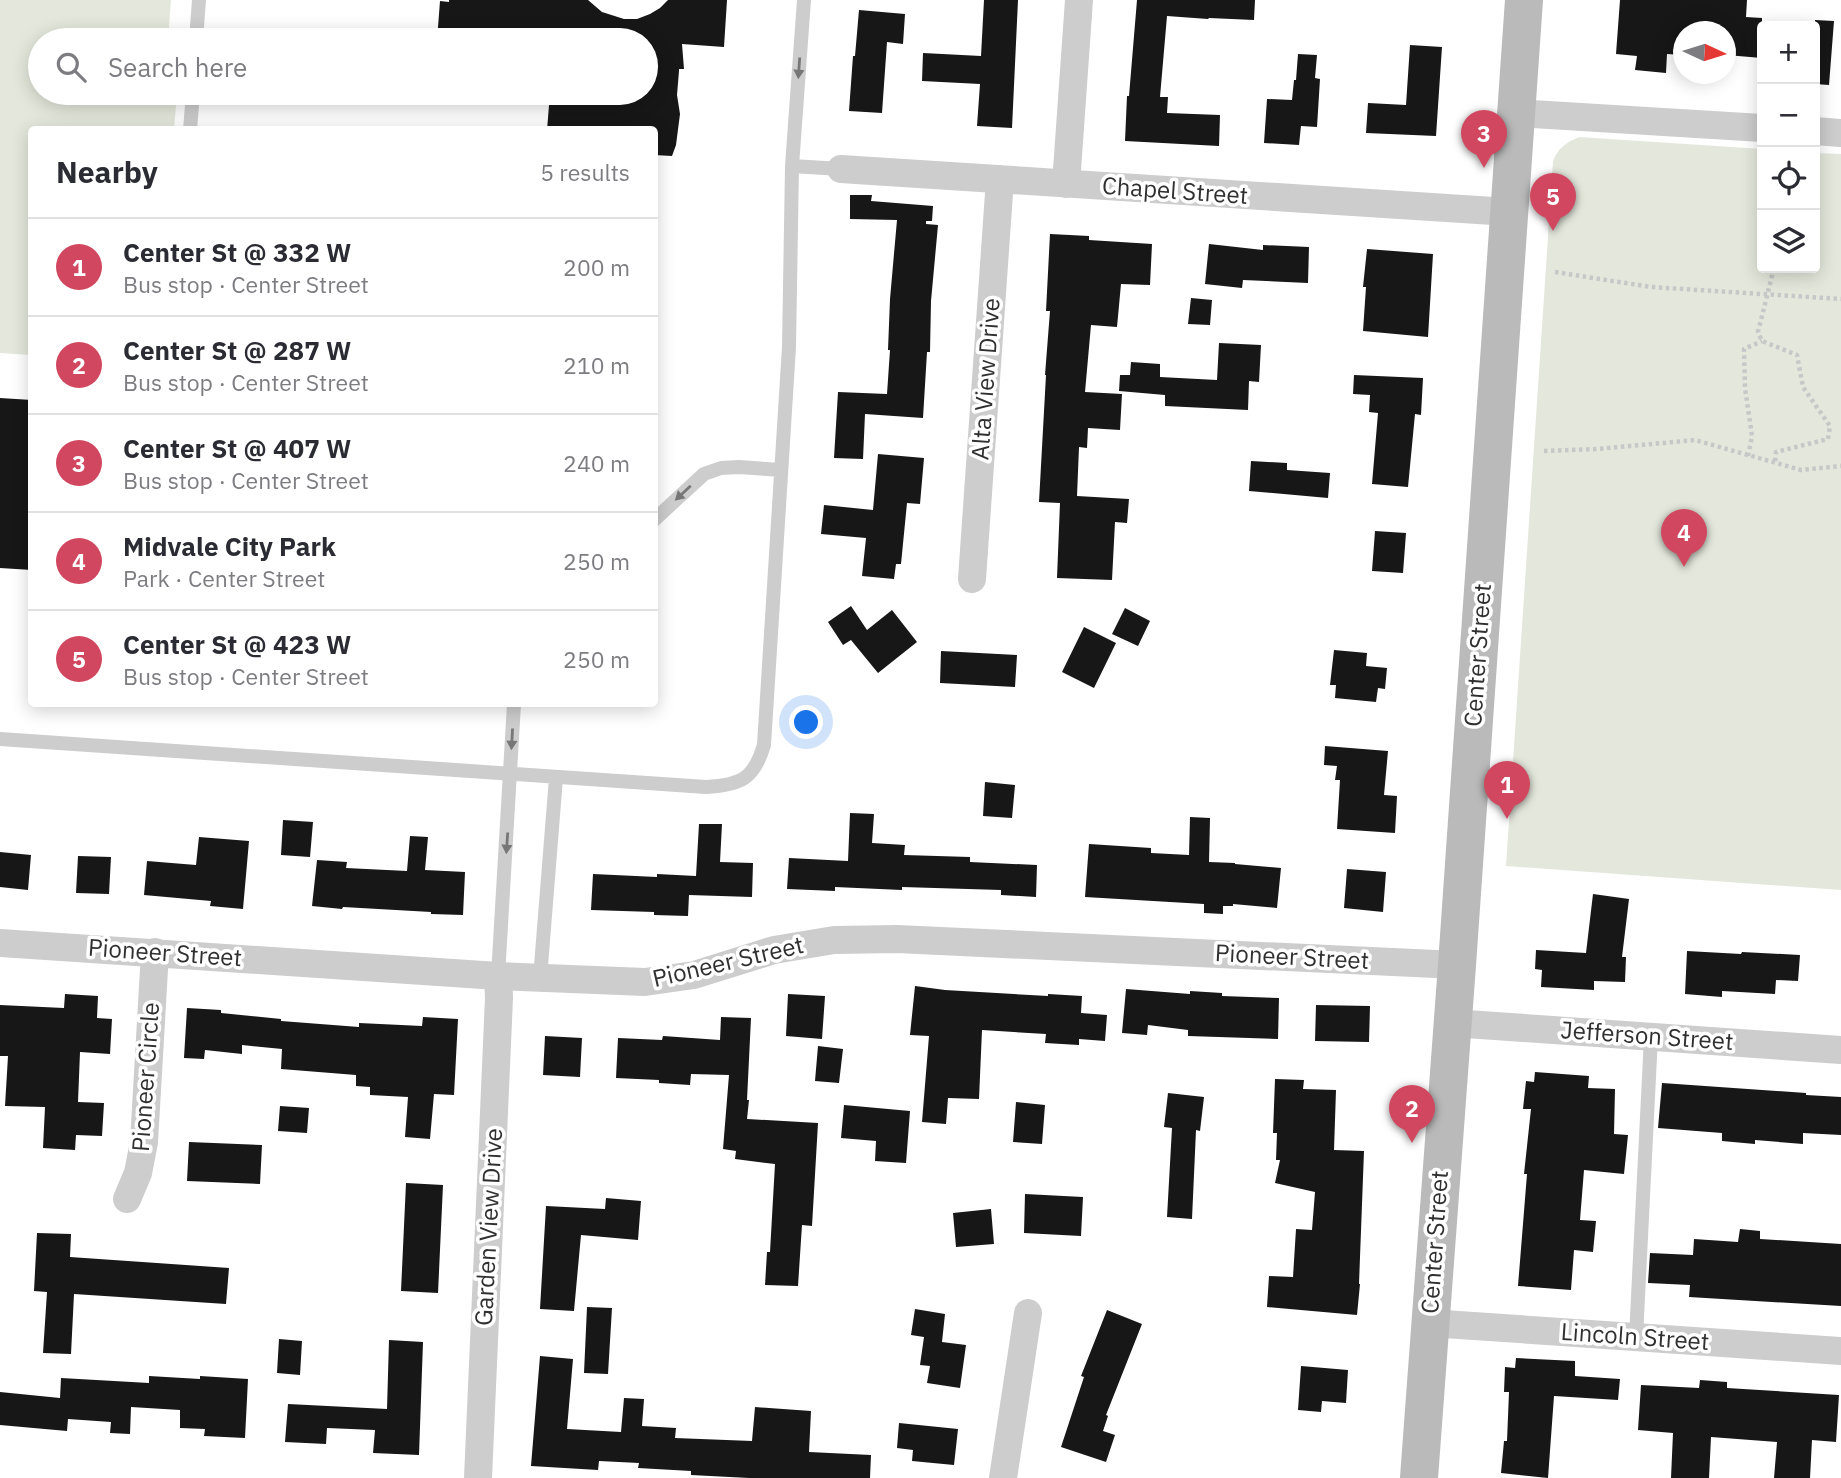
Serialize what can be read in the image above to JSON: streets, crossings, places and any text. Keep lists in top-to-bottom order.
{
  "streets": {
    "main road": ["Center Street"],
    "street": [
      "Chapel Street",
      "Alta View Drive",
      "Pioneer Street",
      "Jefferson Street",
      "Pioneer Circle",
      "Garden View Drive",
      "Lincoln Street"
    ]
  },
  "crossings": [
    ["Chapel Street", "Alta View Drive"],
    ["Chapel Street", "Center Street"],
    ["Center Street", "Pioneer Street"],
    ["Center Street", "Jefferson Street"],
    ["Center Street", "Lincoln Street"],
    ["Pioneer Street", "Pioneer Circle"],
    ["Pioneer Street", "Garden View Drive"]
  ],
  "north": "right",
  "page": {
    "map_buttons": ["+", "−"],
    "search": "Search here",
    "pins": [
      "3",
      "5",
      "4",
      "1",
      "2"
    ],
    "heading": ["Nearby", "5 results"],
    "list": [
      {
        "mark": "1",
        "name": "Center St @ 332 W",
        "note": "Bus stop · Center Street",
        "value": "200 m"
      },
      {
        "mark": "2",
        "name": "Center St @ 287 W",
        "note": "Bus stop · Center Street",
        "value": "210 m"
      },
      {
        "mark": "3",
        "name": "Center St @ 407 W",
        "note": "Bus stop · Center Street",
        "value": "240 m"
      },
      {
        "mark": "4",
        "name": "Midvale City Park",
        "note": "Park · Center Street",
        "value": "250 m"
      },
      {
        "mark": "5",
        "name": "Center St @ 423 W",
        "note": "Bus stop · Center Street",
        "value": "250 m"
      }
    ]
  }
}
